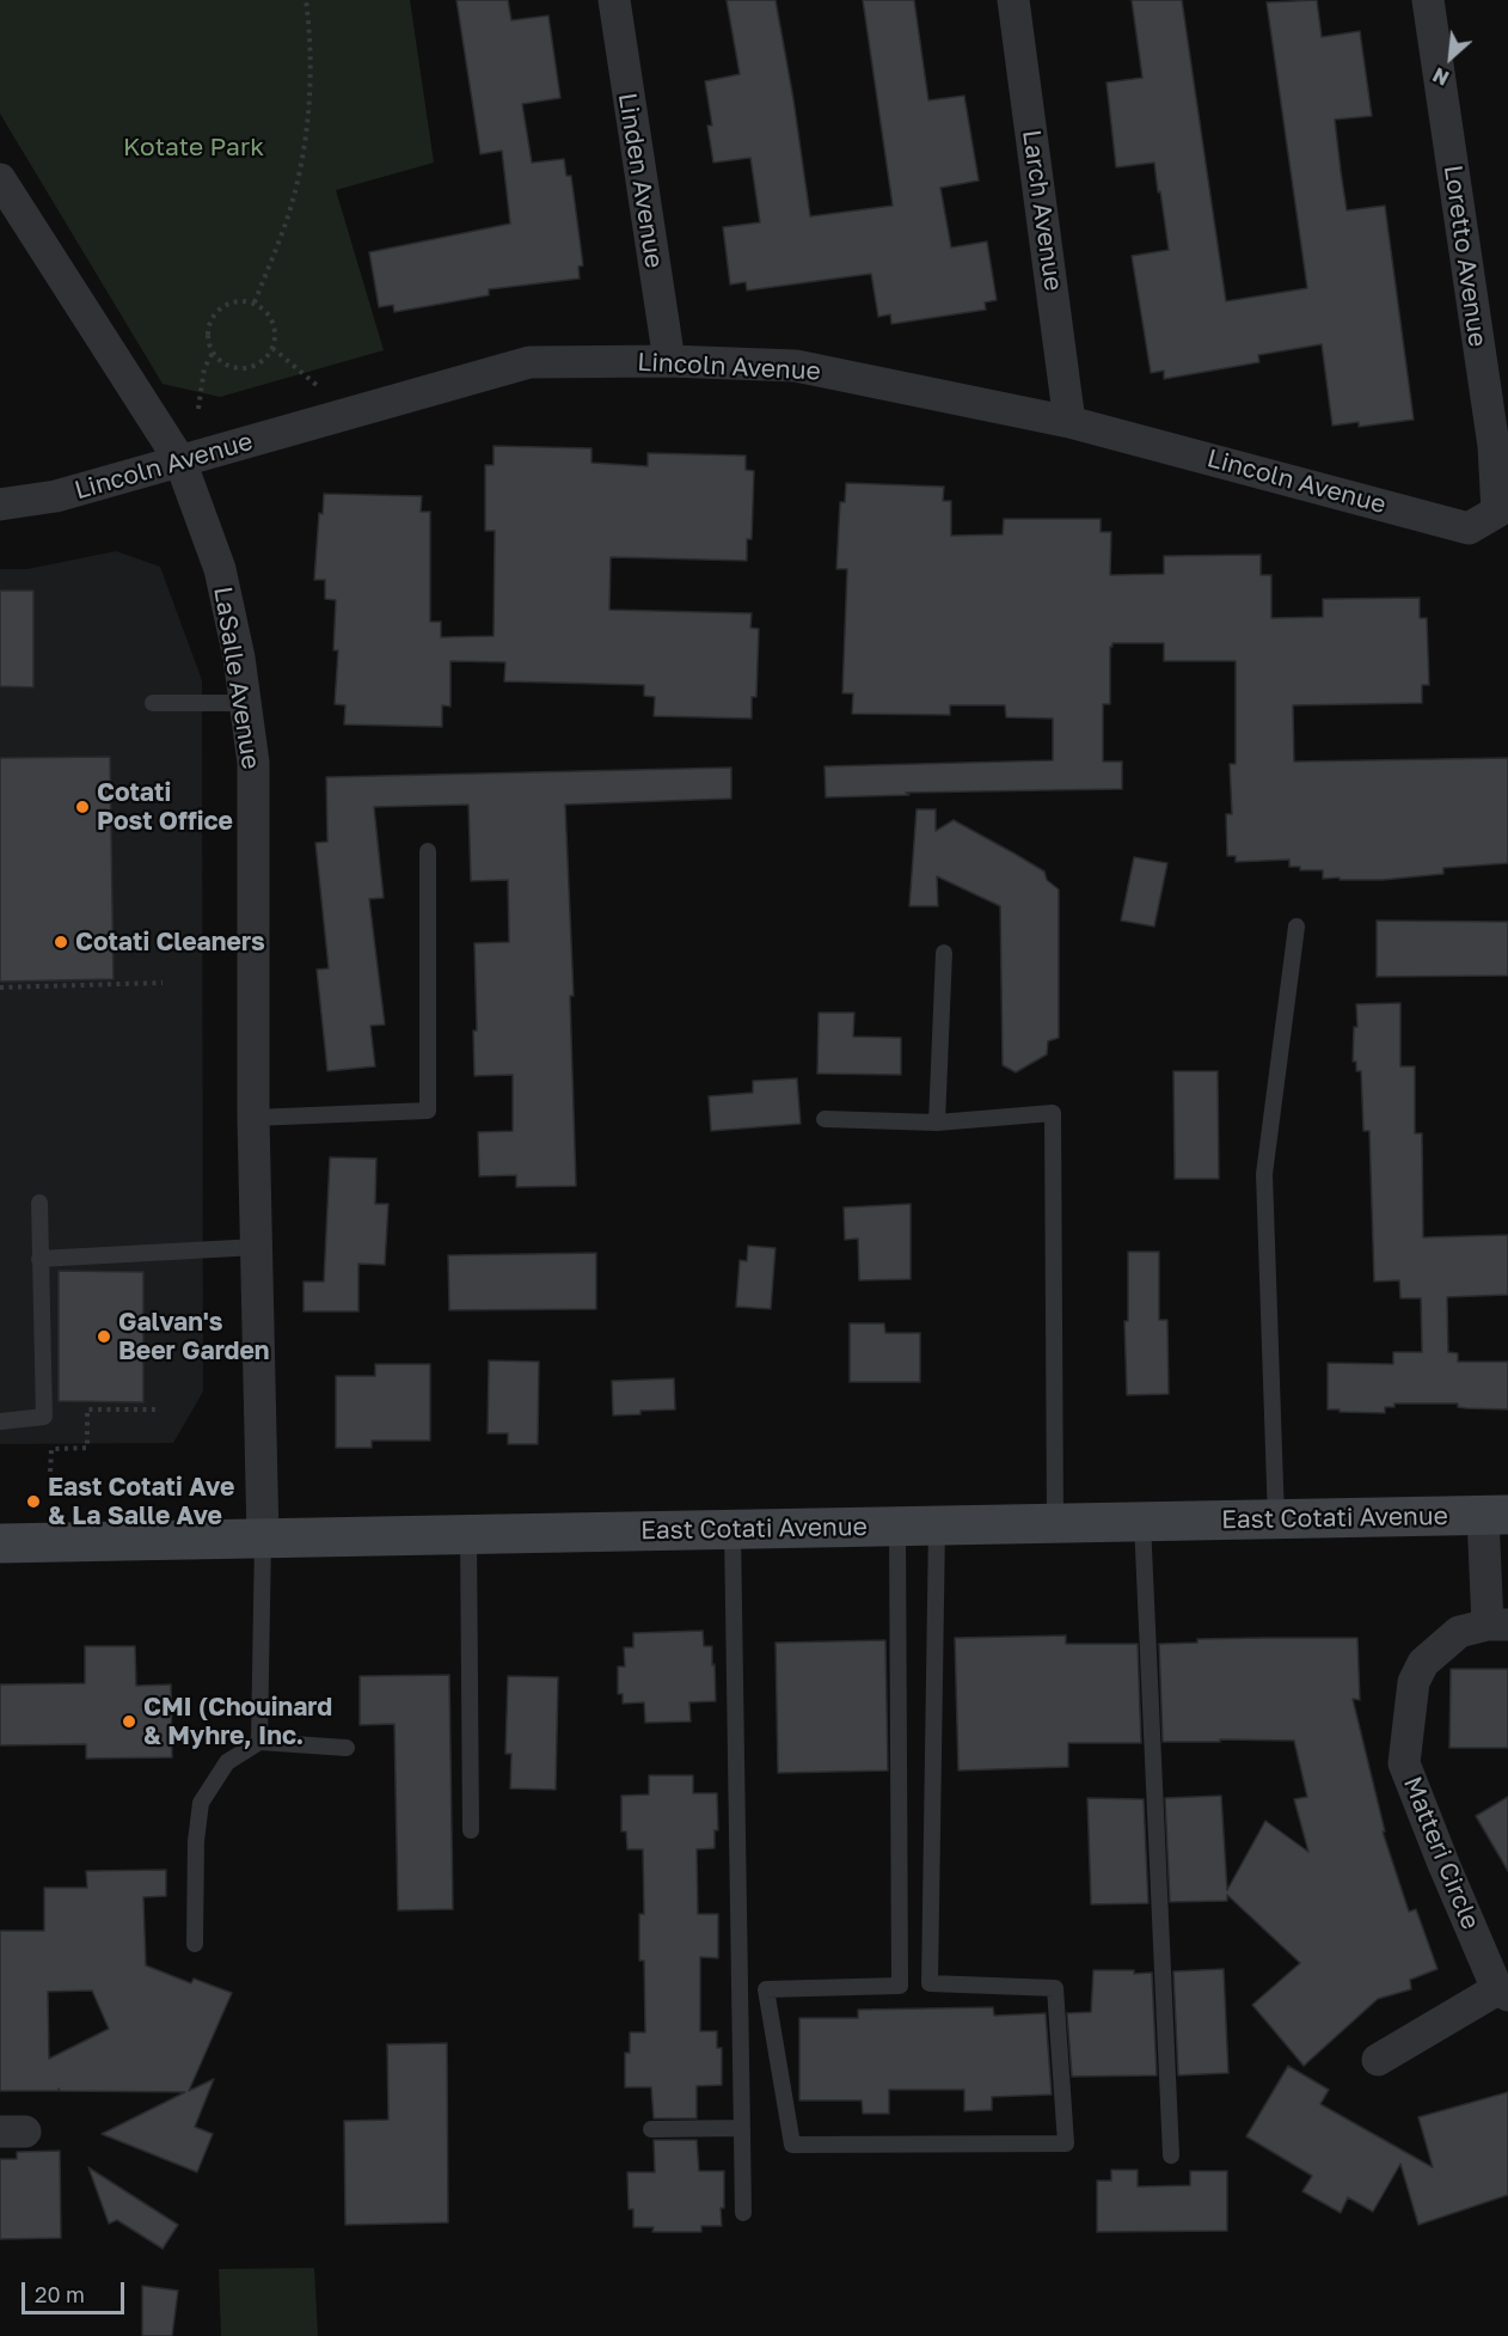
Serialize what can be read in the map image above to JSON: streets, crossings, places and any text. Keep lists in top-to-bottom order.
{
  "streets": {
    "main road": ["East Cotati Avenue"],
    "street": [
      "Linden Avenue",
      "Larch Avenue",
      "Loretto Avenue",
      "Lincoln Avenue",
      "LaSalle Avenue",
      "Matteri Circle"
    ]
  },
  "crossings": [
    ["Linden Avenue", "Lincoln Avenue"],
    ["Larch Avenue", "Lincoln Avenue"],
    ["Loretto Avenue", "Lincoln Avenue"],
    ["Lincoln Avenue", "LaSalle Avenue"],
    ["LaSalle Avenue", "East Cotati Avenue"],
    ["East Cotati Avenue", "Matteri Circle"]
  ],
  "parks": ["Kotate Park"],
  "places": [
    "Cotati Post Office",
    "Cotati Cleaners",
    "Galvan's Beer Garden",
    "East Cotati Ave & La Salle Ave",
    "CMI (Chouinard & Myhre, Inc."
  ],
  "scale_bar": "20 m",
  "north": "bottom left"
}
